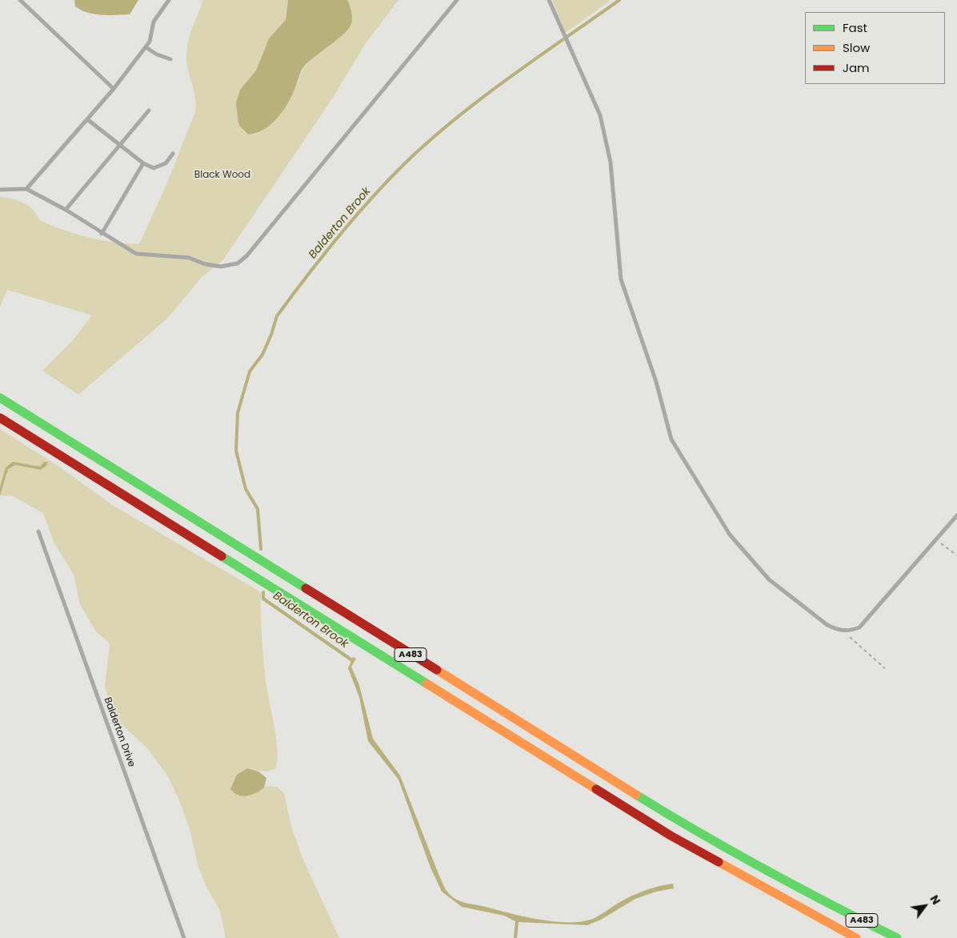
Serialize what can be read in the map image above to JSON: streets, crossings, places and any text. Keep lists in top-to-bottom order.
{
  "streets": {
    "highway": ["A483"],
    "lane": ["Balderton Drive"]
  },
  "water": ["Balderton Brook"],
  "parks": ["Black Wood"],
  "legend": ["Fast", "Slow", "Jam"],
  "north": "top right"
}
